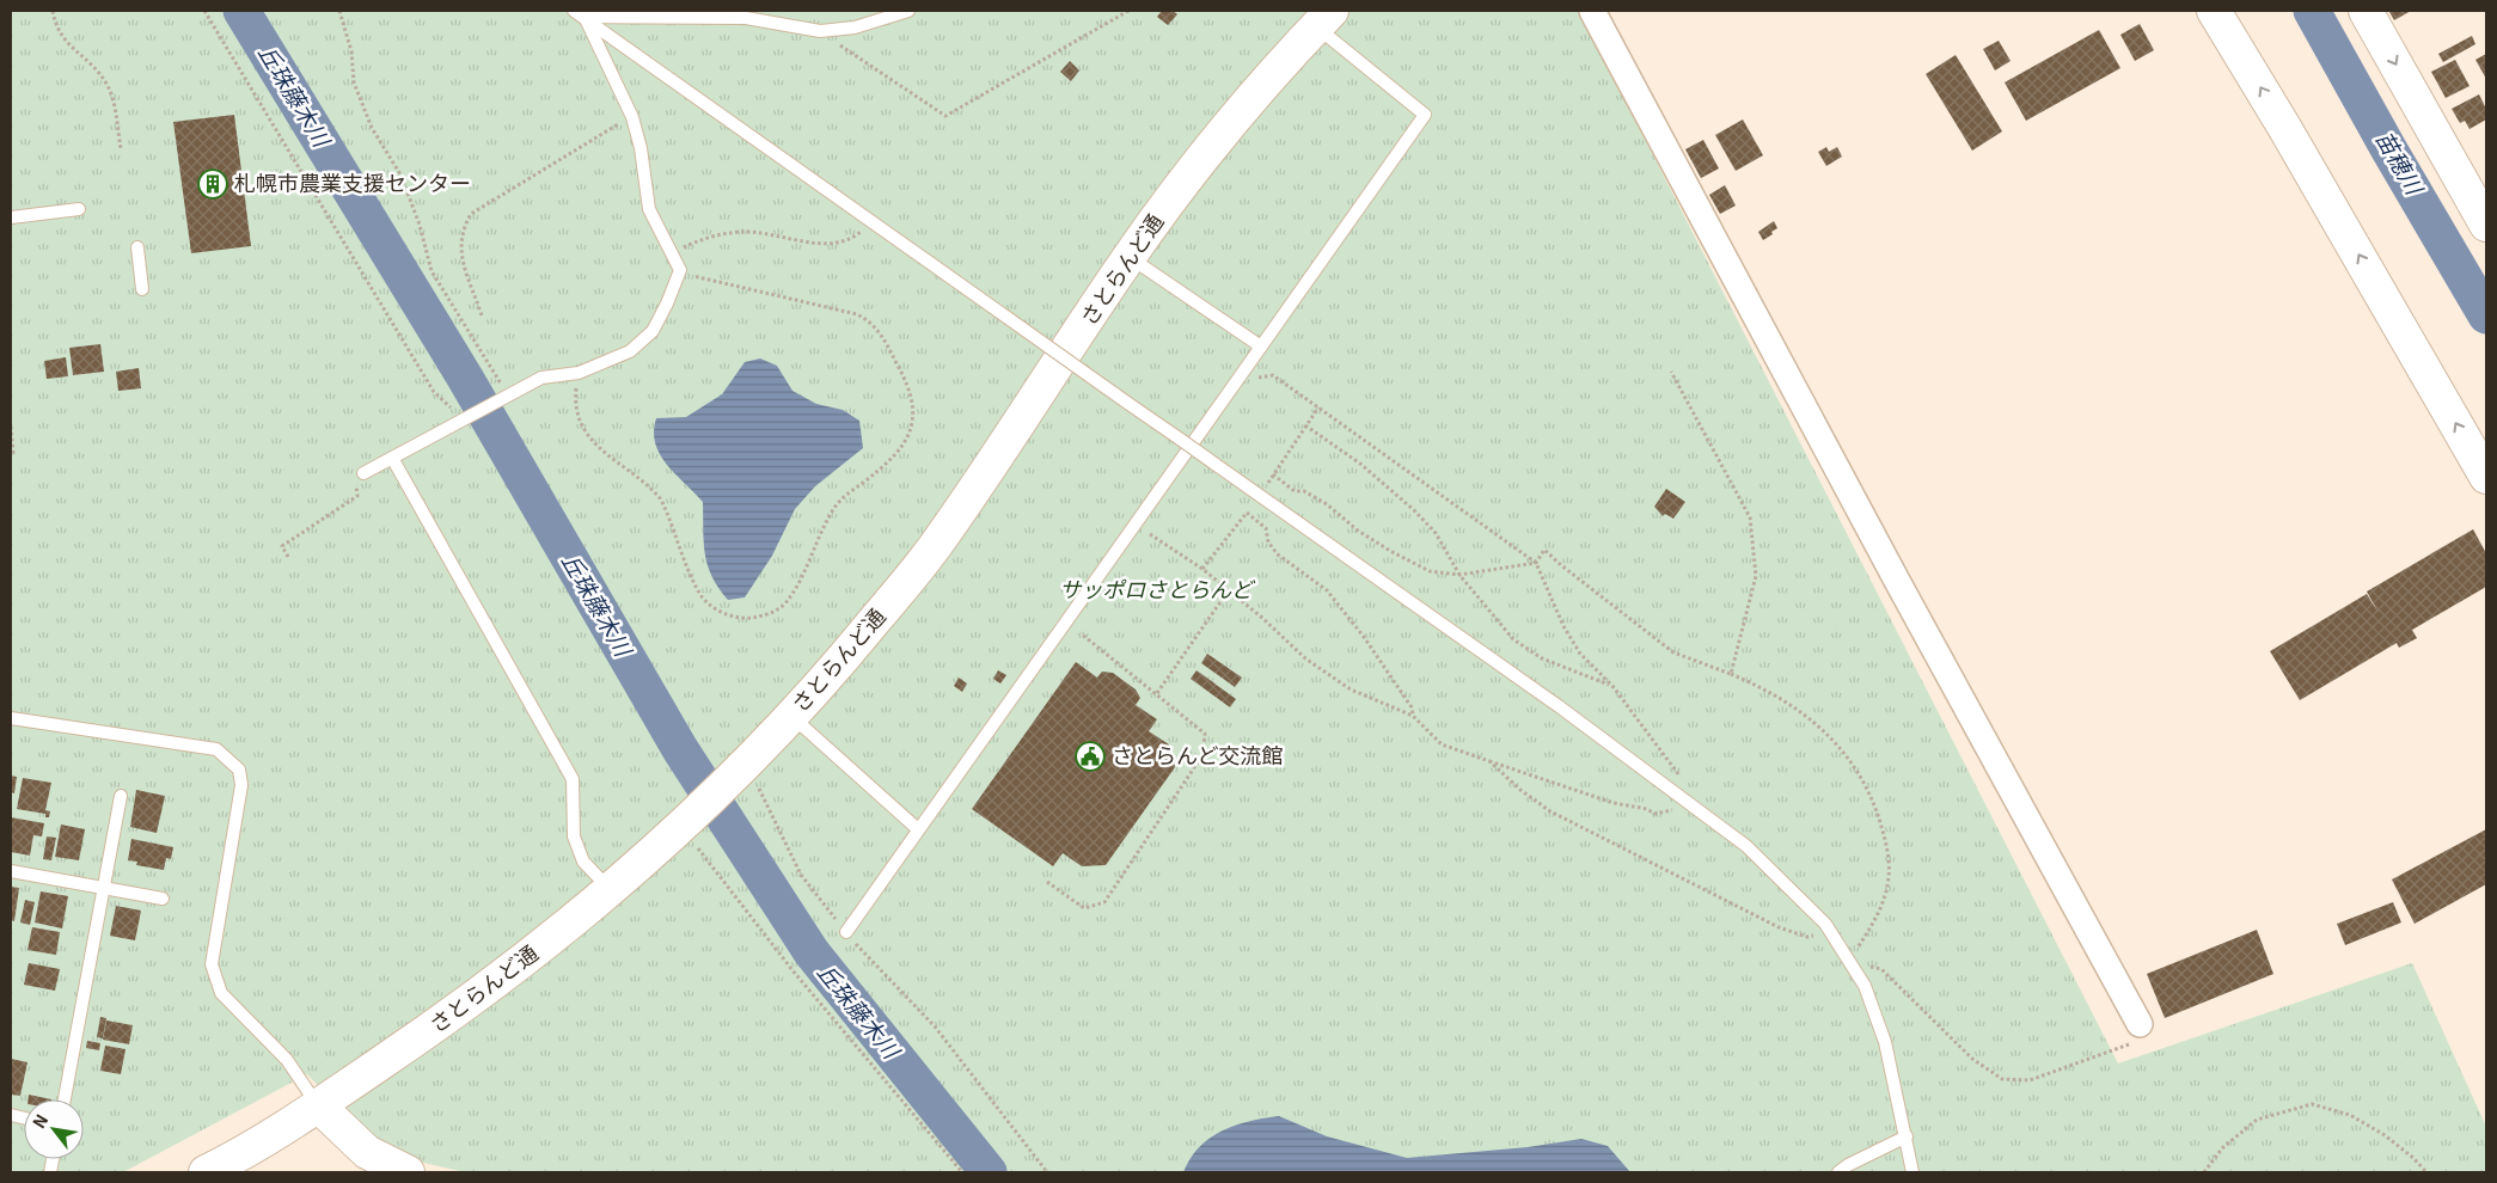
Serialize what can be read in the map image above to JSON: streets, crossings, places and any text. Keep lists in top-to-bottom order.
{
  "streets": {
    "street": ["さとらんど通"]
  },
  "water": ["丘珠藤木川", "苗穂川"],
  "parks": ["サッポロさとらんど"],
  "places": {
    "building": ["札幌市農業支援センター"],
    "public building": ["さとらんど交流館"]
  },
  "north": "top left"
}
